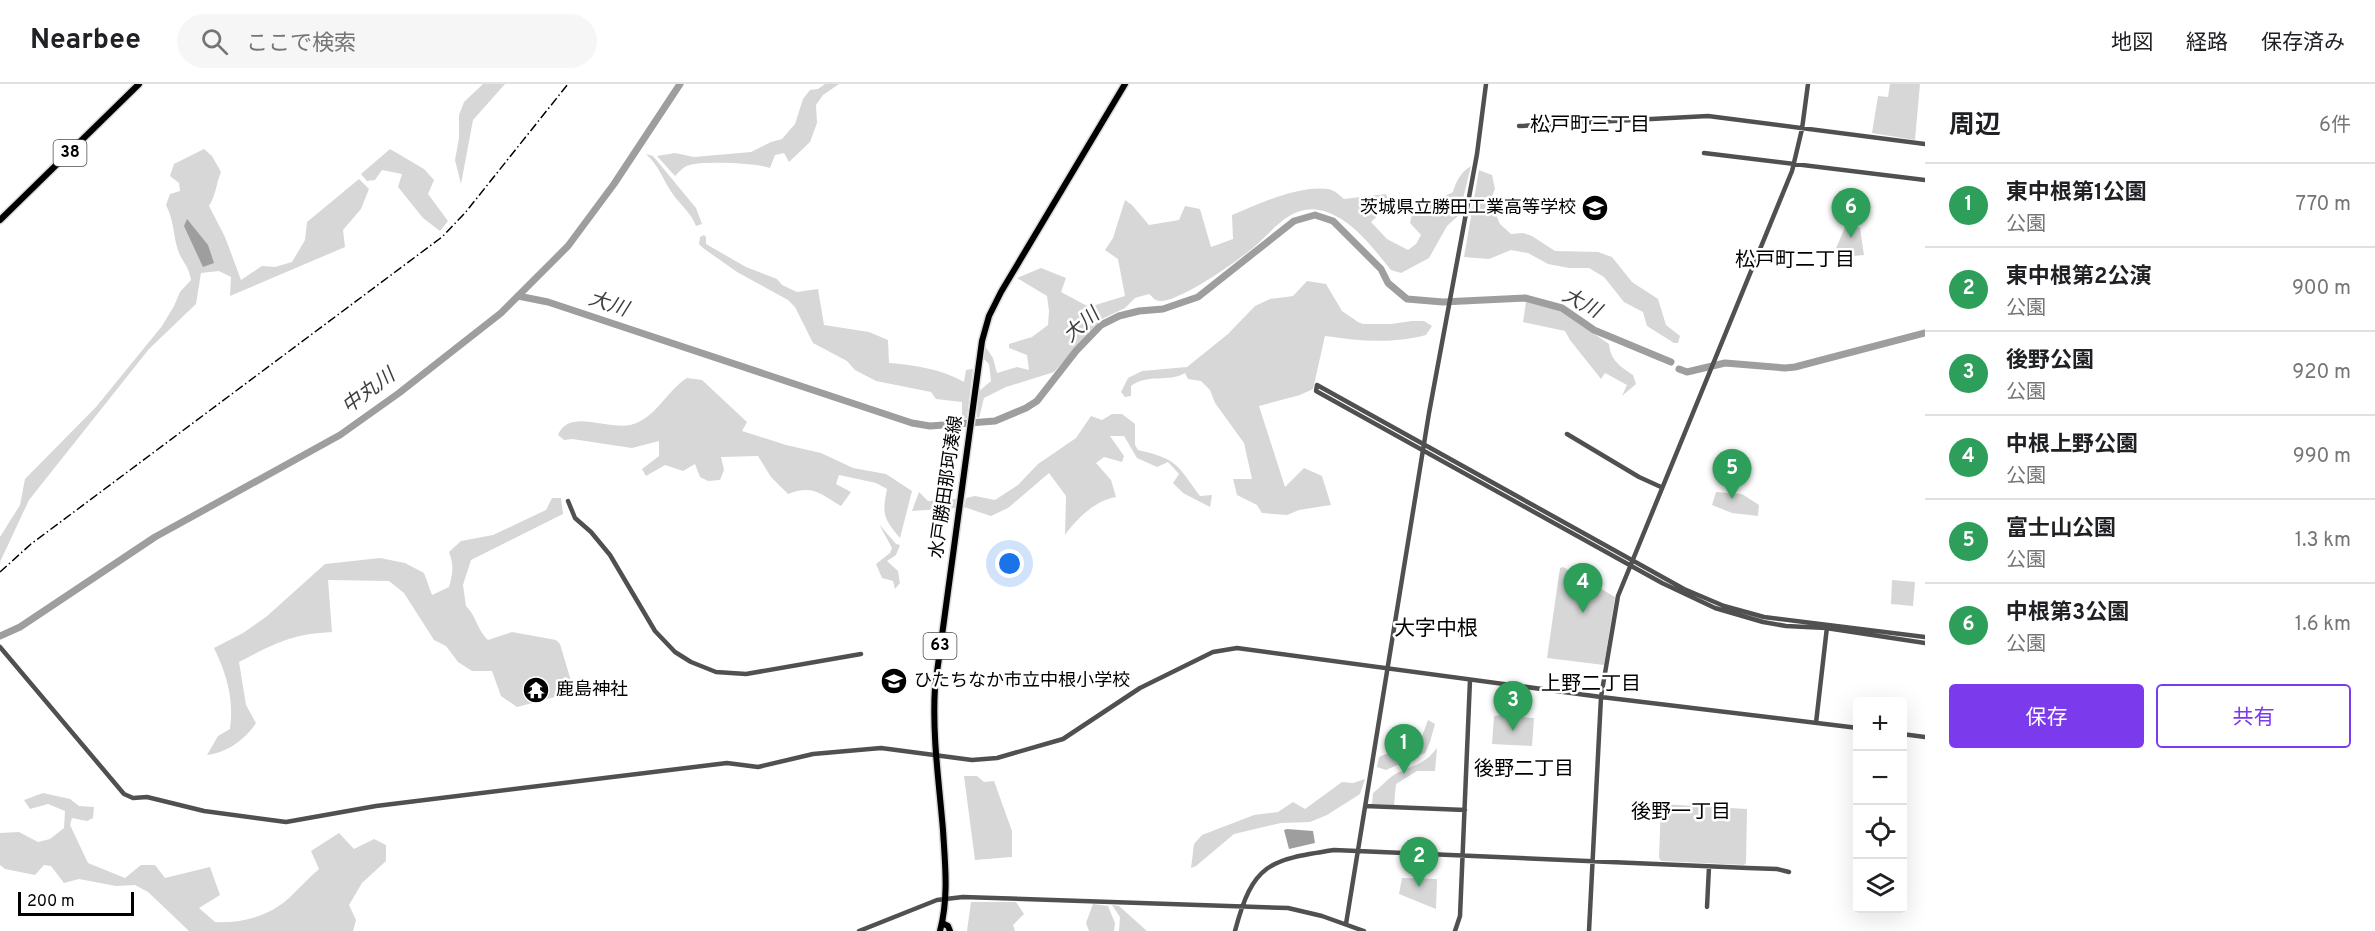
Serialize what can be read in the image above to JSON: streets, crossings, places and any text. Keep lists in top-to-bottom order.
{
  "streets": {
    "main road": ["38", "水戸勝田那珂湊線", "63"]
  },
  "districts": [
    "松戸町三丁目",
    "松戸町二丁目",
    "大字中根",
    "上野二丁目",
    "後野二丁目",
    "後野一丁目"
  ],
  "water": ["大川", "中丸川"],
  "places": {
    "school or university": ["茨城県立勝田工業高等学校", "ひたちなか市立中根小学校"],
    "temple": ["鹿島神社"]
  },
  "scale_bar": "200 m",
  "page": {
    "header": "Nearbee",
    "search": "ここで検索",
    "nav": ["地図", "経路", "保存済み"],
    "heading": ["周辺", "6件"],
    "list": [
      {
        "mark": "1",
        "name": "東中根第1公園",
        "note": "公園",
        "value": "770 m"
      },
      {
        "mark": "2",
        "name": "東中根第2公演",
        "note": "公園",
        "value": "900 m"
      },
      {
        "mark": "3",
        "name": "後野公園",
        "note": "公園",
        "value": "920 m"
      },
      {
        "mark": "4",
        "name": "中根上野公園",
        "note": "公園",
        "value": "990 m"
      },
      {
        "mark": "5",
        "name": "富士山公園",
        "note": "公園",
        "value": "1.3 km"
      },
      {
        "mark": "6",
        "name": "中根第3公園",
        "note": "公園",
        "value": "1.6 km"
      }
    ],
    "pins": [
      "6",
      "5",
      "4",
      "3",
      "1",
      "2"
    ],
    "buttons": ["保存", "共有"],
    "map_buttons": ["+", "−"],
    "scale": "200 m"
  }
}
